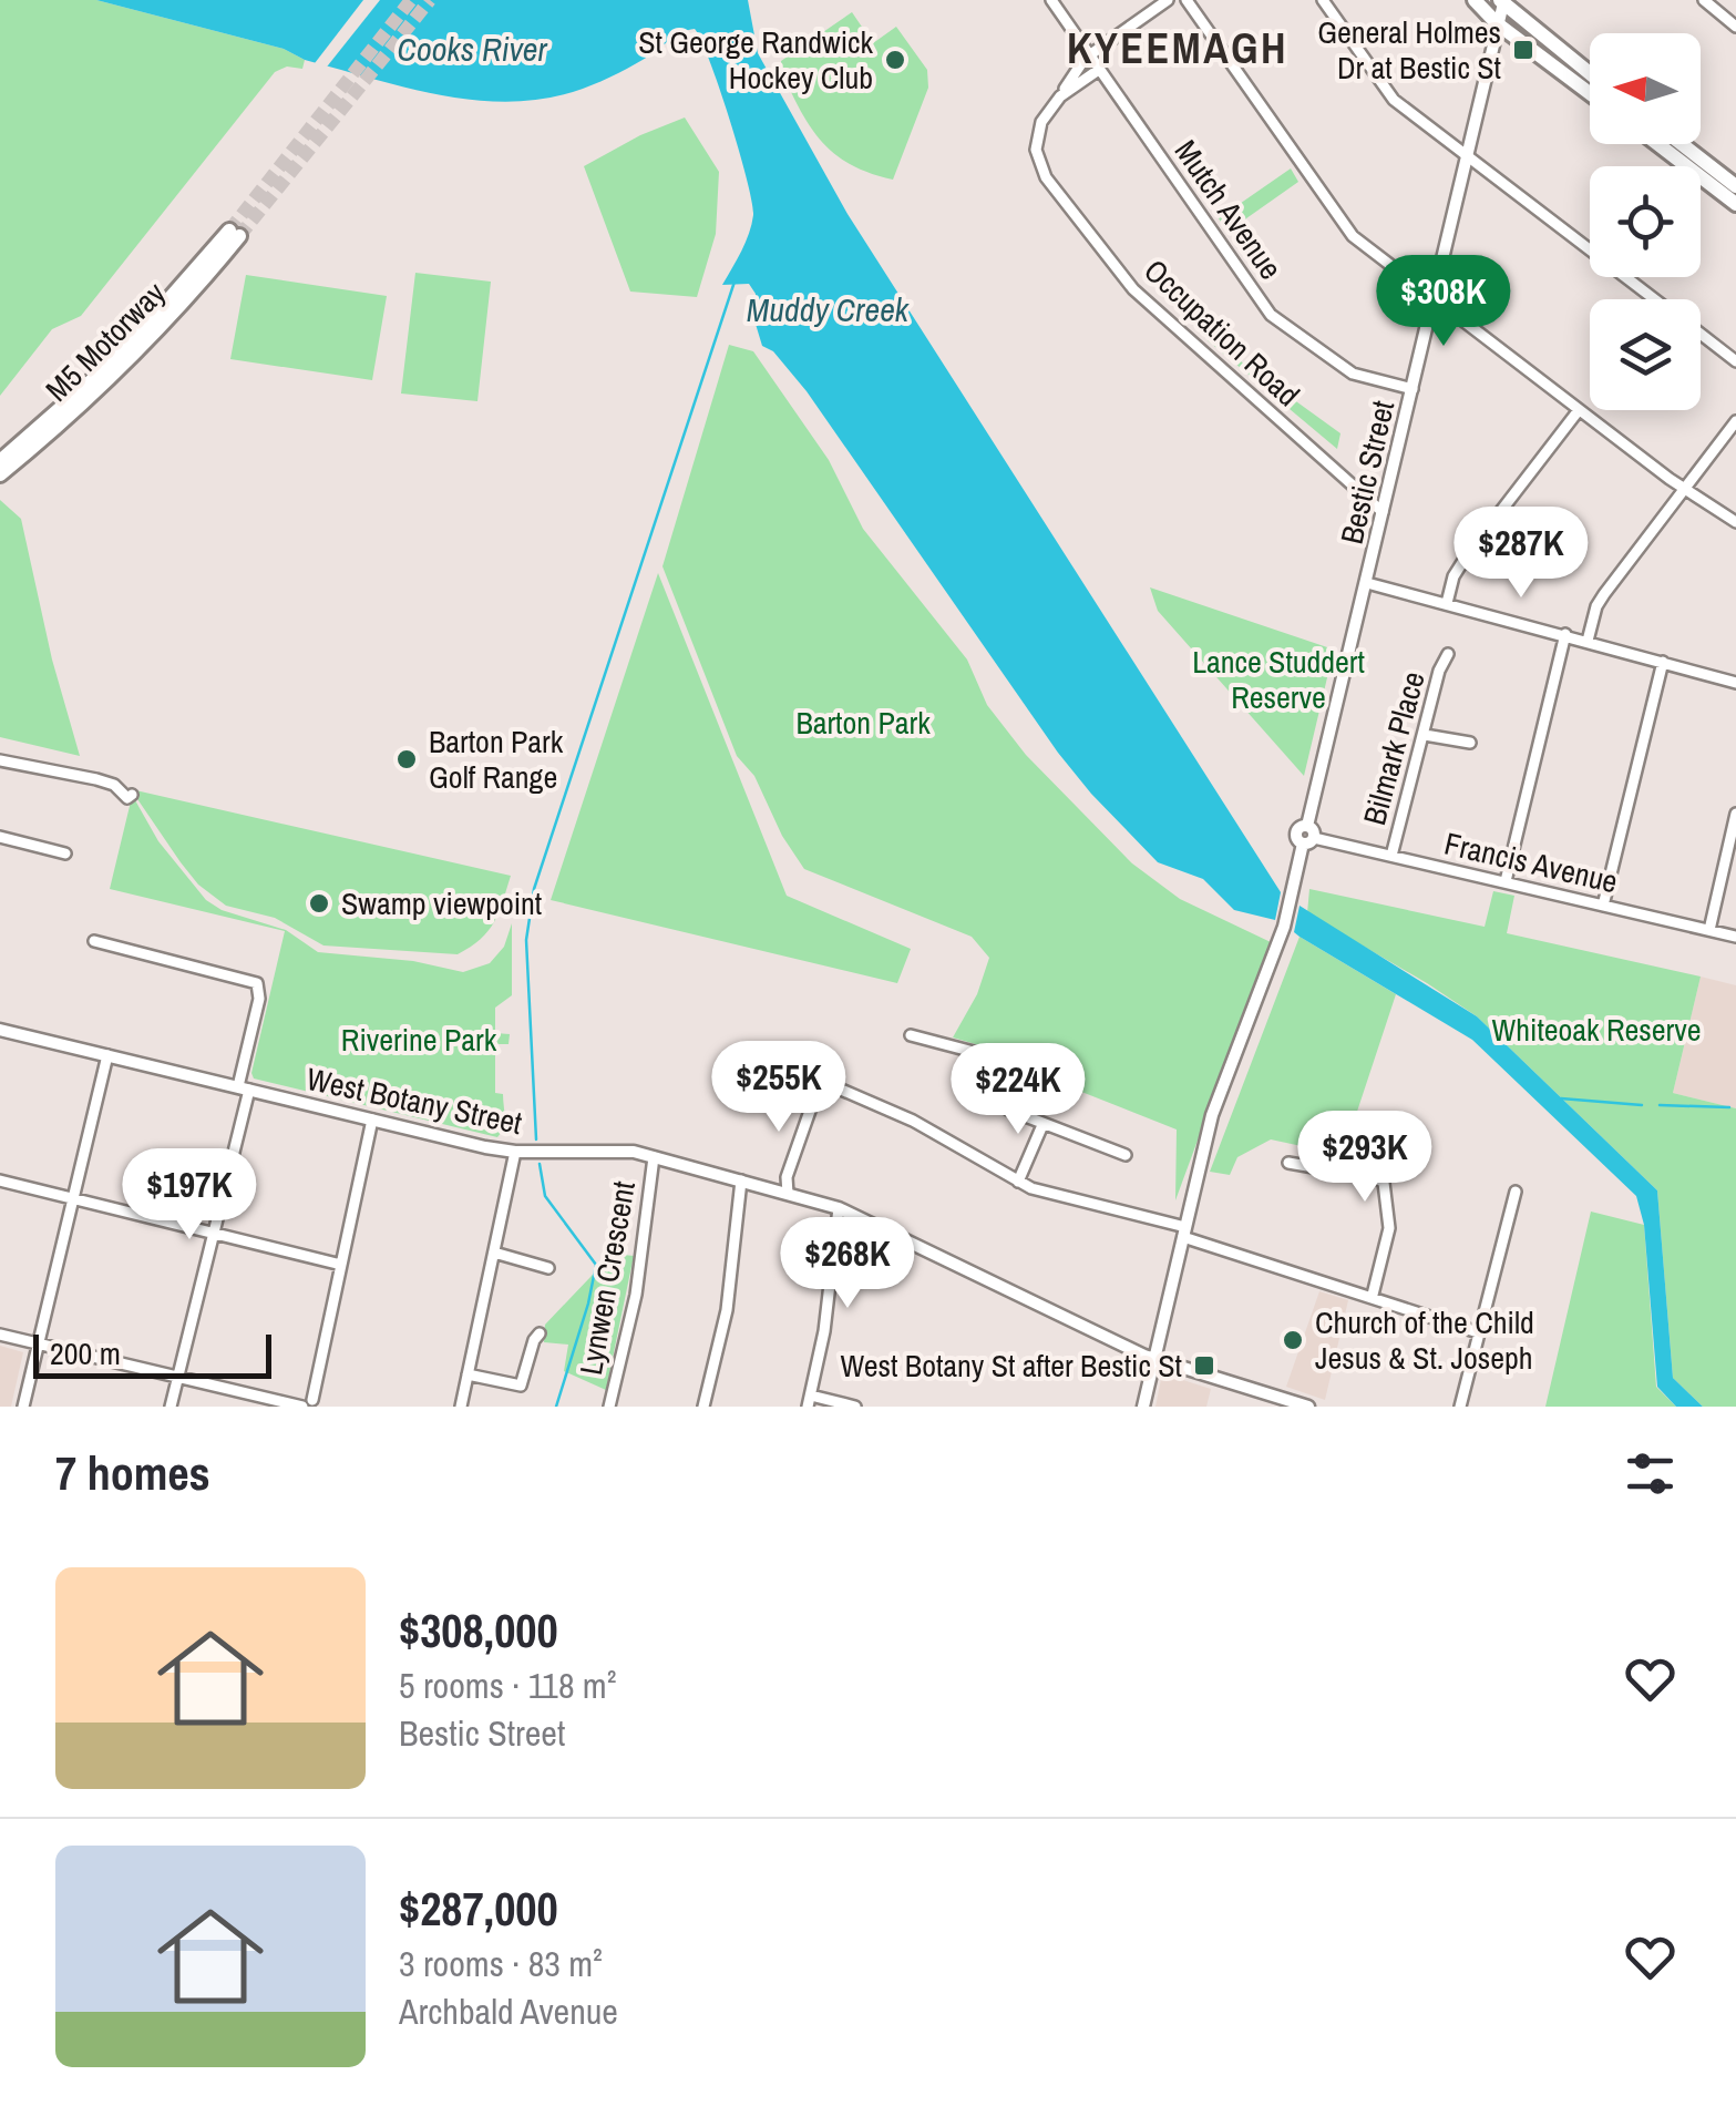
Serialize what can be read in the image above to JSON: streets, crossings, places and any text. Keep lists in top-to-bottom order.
{
  "streets": {
    "highway": ["M5 Motorway"],
    "main road": ["Bestic Street", "West Botany Street"],
    "street": [
      "Mutch Avenue",
      "Occupation Road",
      "Bilmark Place",
      "Francis Avenue",
      "Lynwen Crescent"
    ]
  },
  "crossings": [
    ["Mutch Avenue", "Occupation Road"],
    ["Mutch Avenue", "Bestic Street"],
    ["Occupation Road", "Bestic Street"],
    ["Bestic Street", "Francis Avenue"],
    ["Bestic Street", "West Botany Street"],
    ["Bilmark Place", "Francis Avenue"],
    ["West Botany Street", "Lynwen Crescent"]
  ],
  "districts": ["KYEEMAGH"],
  "water": ["Cooks River", "Muddy Creek"],
  "parks": [
    "Lance Studdert Reserve",
    "Barton Park",
    "Whiteoak Reserve",
    "Riverine Park"
  ],
  "places": {
    "transit": ["General Holmes Dr at Bestic St", "West Botany St after Bestic St"],
    "other": [
      "St George Randwick Hockey Club",
      "Barton Park Golf Range",
      "Swamp viewpoint",
      "Church of the Child Jesus & St. Joseph"
    ]
  },
  "scale_bar": "200 m",
  "north": "left",
  "page": {
    "price": [
      "$308K",
      "$287K",
      "$255K",
      "$224K",
      "$293K",
      "$197K",
      "$268K"
    ],
    "scale": "200 m",
    "heading": "7 homes",
    "list": [
      {
        "name": "$308,000",
        "note": "5 rooms · 118 m² · Bestic Street"
      },
      {
        "name": "$287,000",
        "note": "3 rooms · 83 m² · Archbald Avenue"
      }
    ]
  }
}
